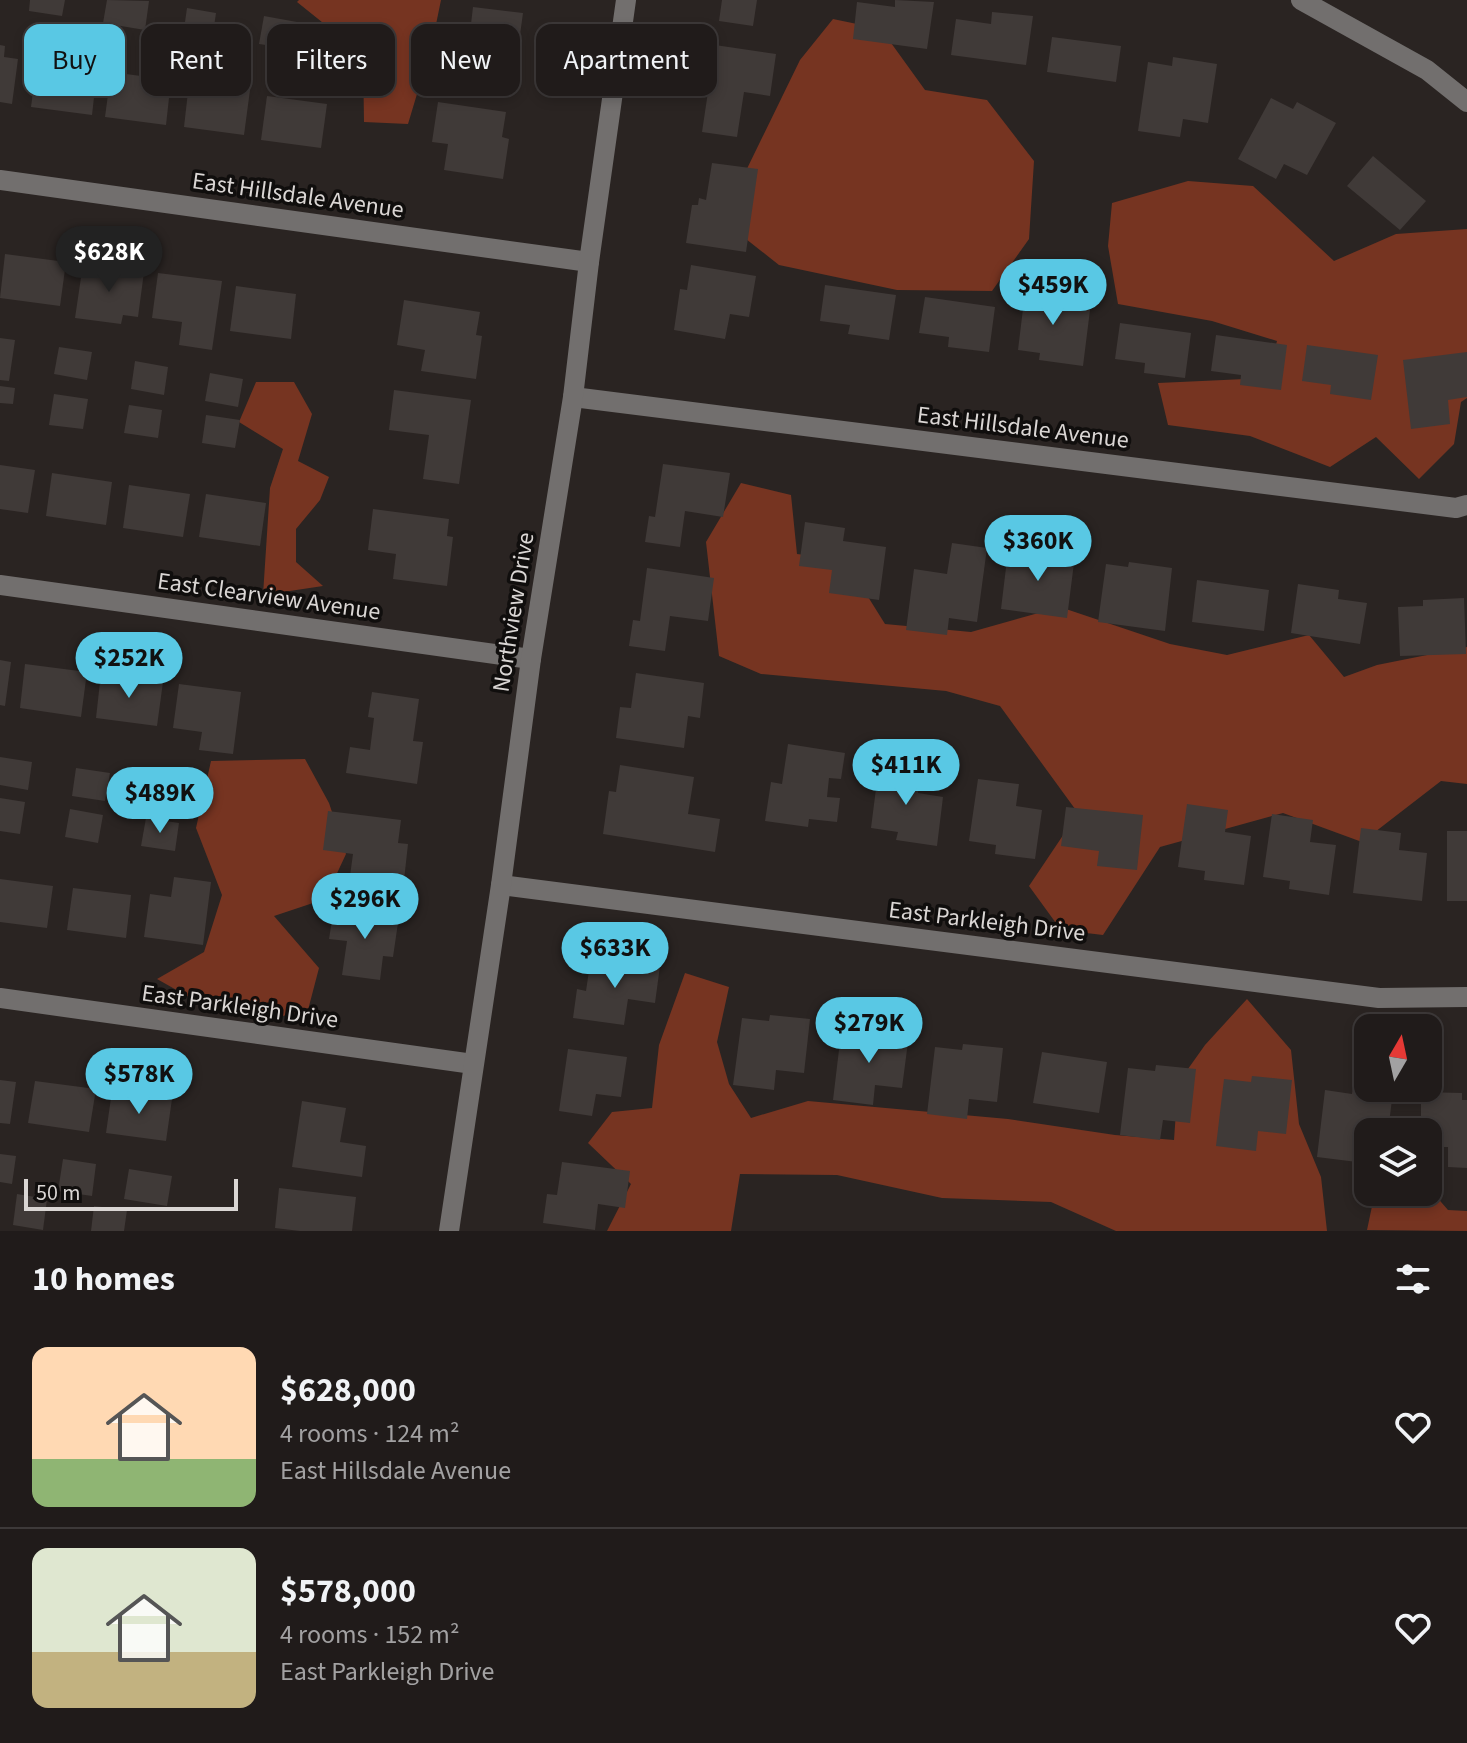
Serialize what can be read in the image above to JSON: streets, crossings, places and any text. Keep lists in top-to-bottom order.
{
  "streets": {
    "street": [
      "East Hillsdale Avenue",
      "East Clearview Avenue",
      "Northview Drive",
      "East Parkleigh Drive"
    ]
  },
  "crossings": [
    ["East Hillsdale Avenue", "Northview Drive"],
    ["East Clearview Avenue", "Northview Drive"],
    ["Northview Drive", "East Parkleigh Drive"]
  ],
  "scale_bar": "50 m",
  "north": "top",
  "page": {
    "chip": [
      "Buy",
      "Rent",
      "Filters",
      "New",
      "Apartment"
    ],
    "price": [
      "$628K",
      "$459K",
      "$360K",
      "$252K",
      "$411K",
      "$489K",
      "$296K",
      "$633K",
      "$279K",
      "$578K"
    ],
    "scale": "50 m",
    "heading": "10 homes",
    "list": [
      {
        "name": "$628,000",
        "note": "4 rooms · 124 m² · East Hillsdale Avenue"
      },
      {
        "name": "$578,000",
        "note": "4 rooms · 152 m² · East Parkleigh Drive"
      }
    ]
  }
}
